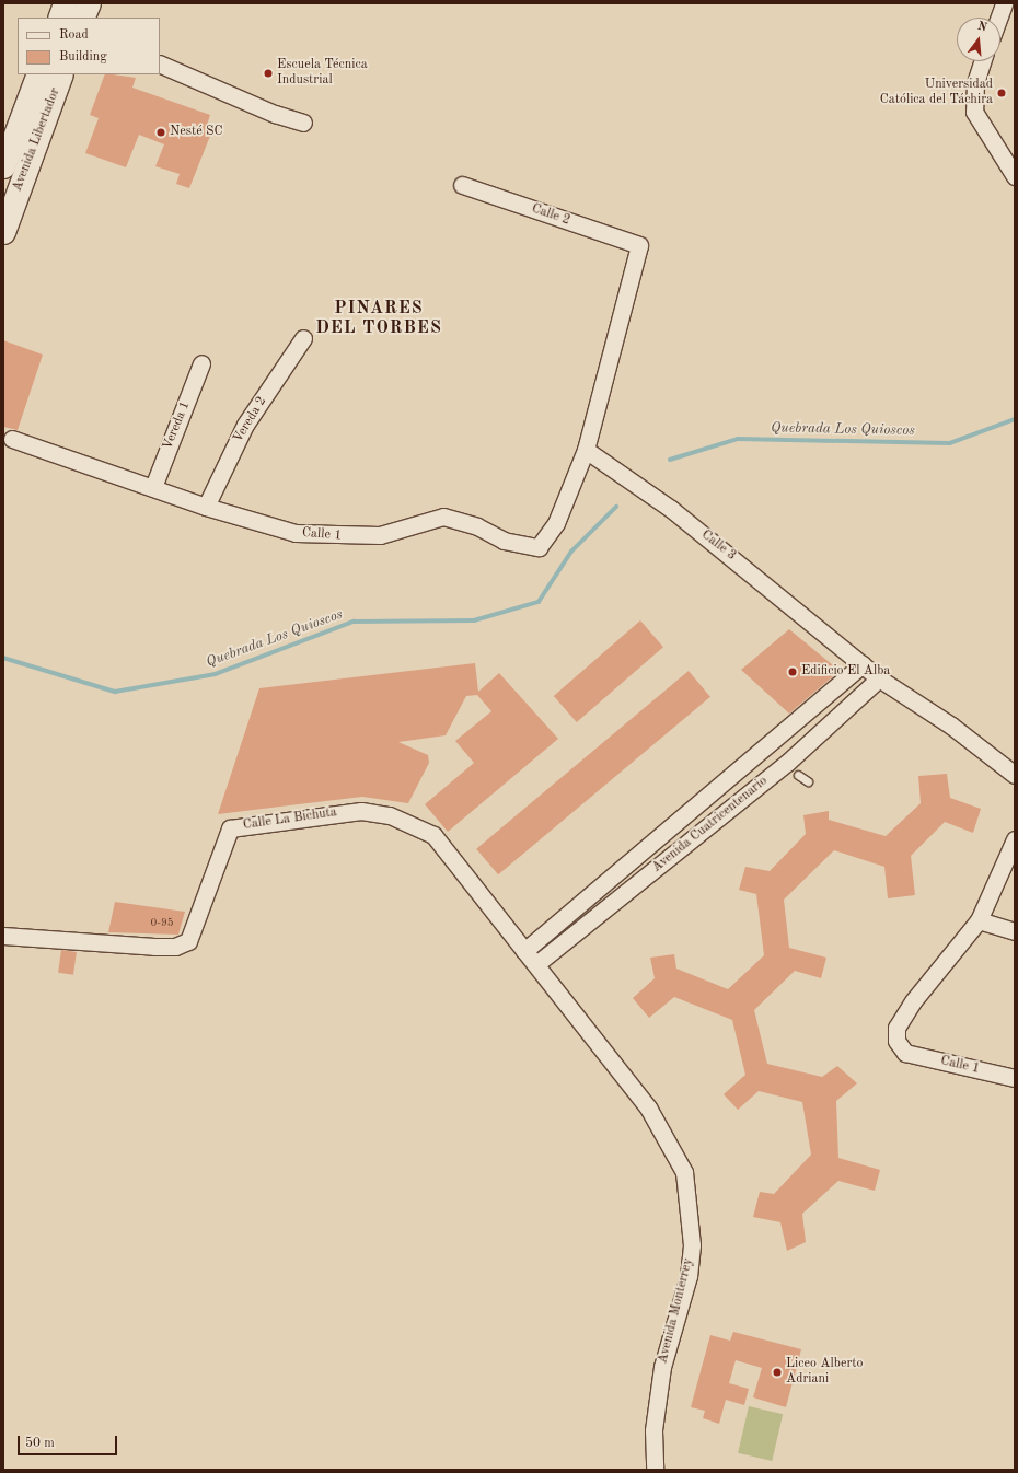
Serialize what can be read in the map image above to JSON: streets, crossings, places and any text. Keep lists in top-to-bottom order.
{
  "streets": {
    "main road": ["Avenida Libertador"],
    "street": [
      "Calle 2",
      "Vereda 2",
      "Vereda 1",
      "Calle 1",
      "Calle 3",
      "Calle La Bichuta",
      "Avenida Cuatricentenario",
      "Avenida Monterrey"
    ]
  },
  "crossings": [
    ["Calle 2", "Calle 1"],
    ["Calle 2", "Calle 3"],
    ["Vereda 2", "Calle 1"],
    ["Vereda 1", "Calle 1"],
    ["Calle 1", "Calle 3"],
    ["Calle 3", "Avenida Cuatricentenario"],
    ["Calle La Bichuta", "Avenida Cuatricentenario"],
    ["Calle La Bichuta", "Avenida Monterrey"],
    ["Avenida Cuatricentenario", "Avenida Monterrey"]
  ],
  "districts": ["PINARES DEL TORBES"],
  "water": ["Quebrada Los Quioscos"],
  "places": [
    "Escuela Técnica Industrial",
    "Universidad Católica del Táchira",
    "Nesté SC",
    "Edificio El Alba",
    "Liceo Alberto Adriani"
  ],
  "house_numbers": ["0-95"],
  "legend": ["Road", "Building"],
  "scale_bar": "50 m",
  "north": "top"
}
